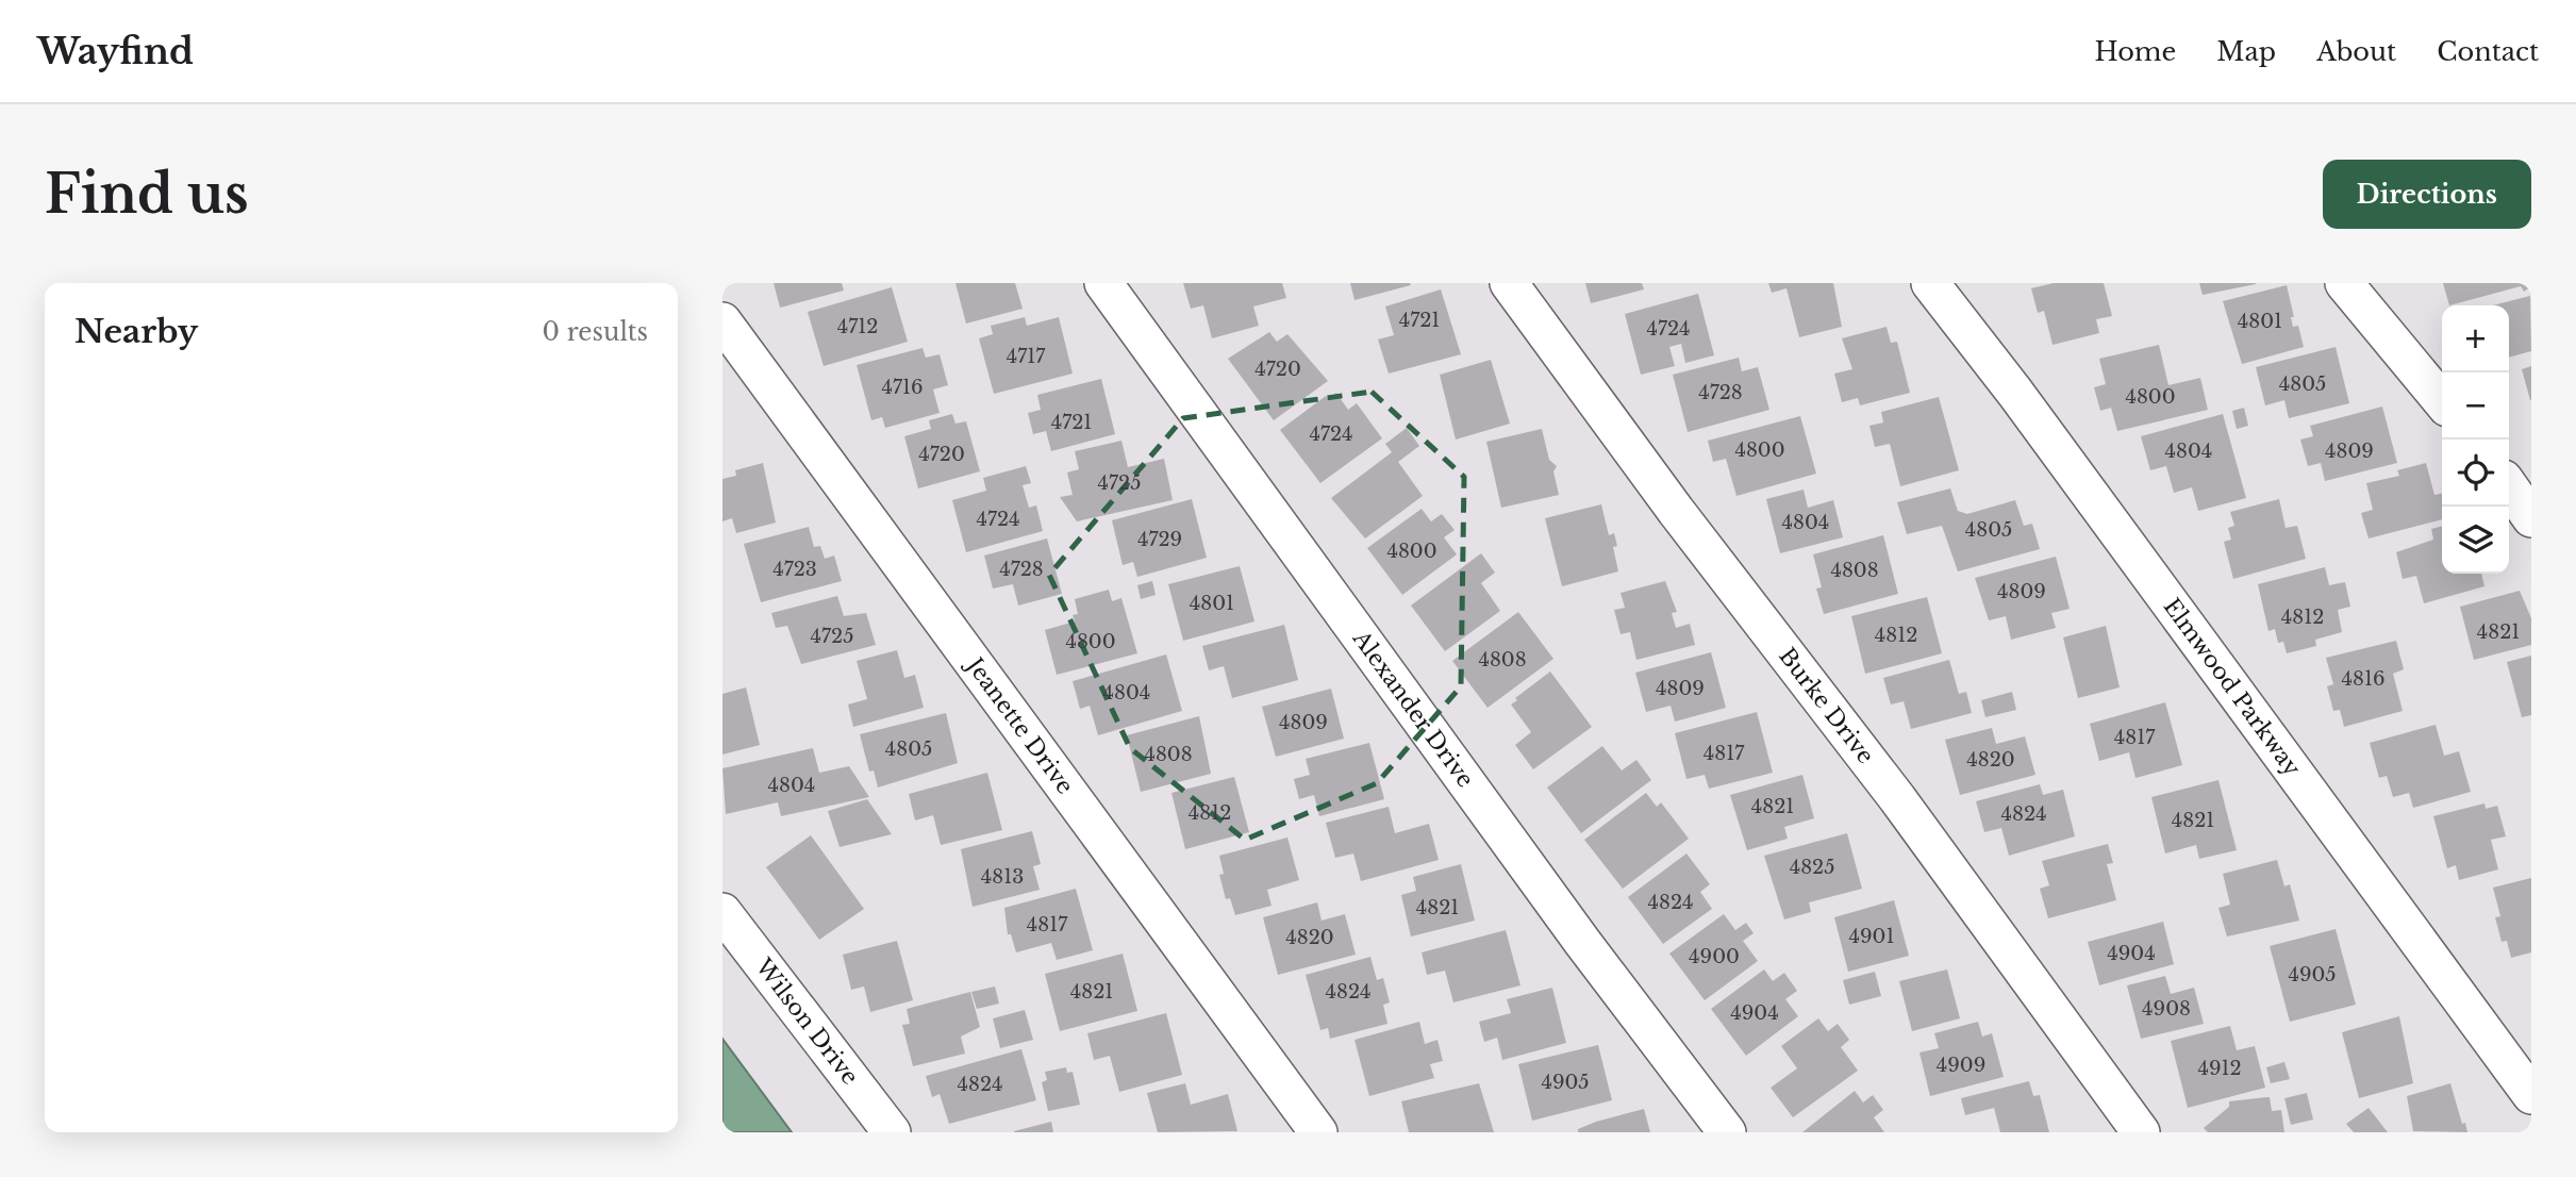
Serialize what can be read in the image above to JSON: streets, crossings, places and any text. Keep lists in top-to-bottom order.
{
  "streets": {
    "street": [
      "Elmwood Parkway",
      "Burke Drive",
      "Alexander Drive",
      "Jeanette Drive",
      "Wilson Drive"
    ]
  },
  "house_numbers": [
    "4721",
    "4801",
    "4712",
    "4724",
    "4717",
    "4720",
    "4805",
    "4716",
    "4728",
    "4800",
    "4721",
    "4724",
    "4800",
    "4804",
    "4809",
    "4720",
    "4725",
    "4724",
    "4804",
    "4805",
    "4729",
    "4800",
    "4723",
    "4728",
    "4808",
    "4809",
    "4801",
    "4812",
    "4821",
    "4812",
    "4725",
    "4800",
    "4808",
    "4816",
    "4809",
    "4804",
    "4809",
    "4817",
    "4805",
    "4817",
    "4808",
    "4820",
    "4804",
    "4821",
    "4812",
    "4824",
    "4821",
    "4825",
    "4813",
    "4824",
    "4821",
    "4817",
    "4901",
    "4820",
    "4904",
    "4900",
    "4905",
    "4821",
    "4824",
    "4908",
    "4904",
    "4909",
    "4912",
    "4905",
    "4824"
  ],
  "page": {
    "header": "Wayfind",
    "nav": [
      "Home",
      "Map",
      "About",
      "Contact"
    ],
    "buttons": "Directions",
    "title": "Find us",
    "heading": ["Nearby", "0 results"],
    "map_buttons": ["+", "−"]
  }
}
